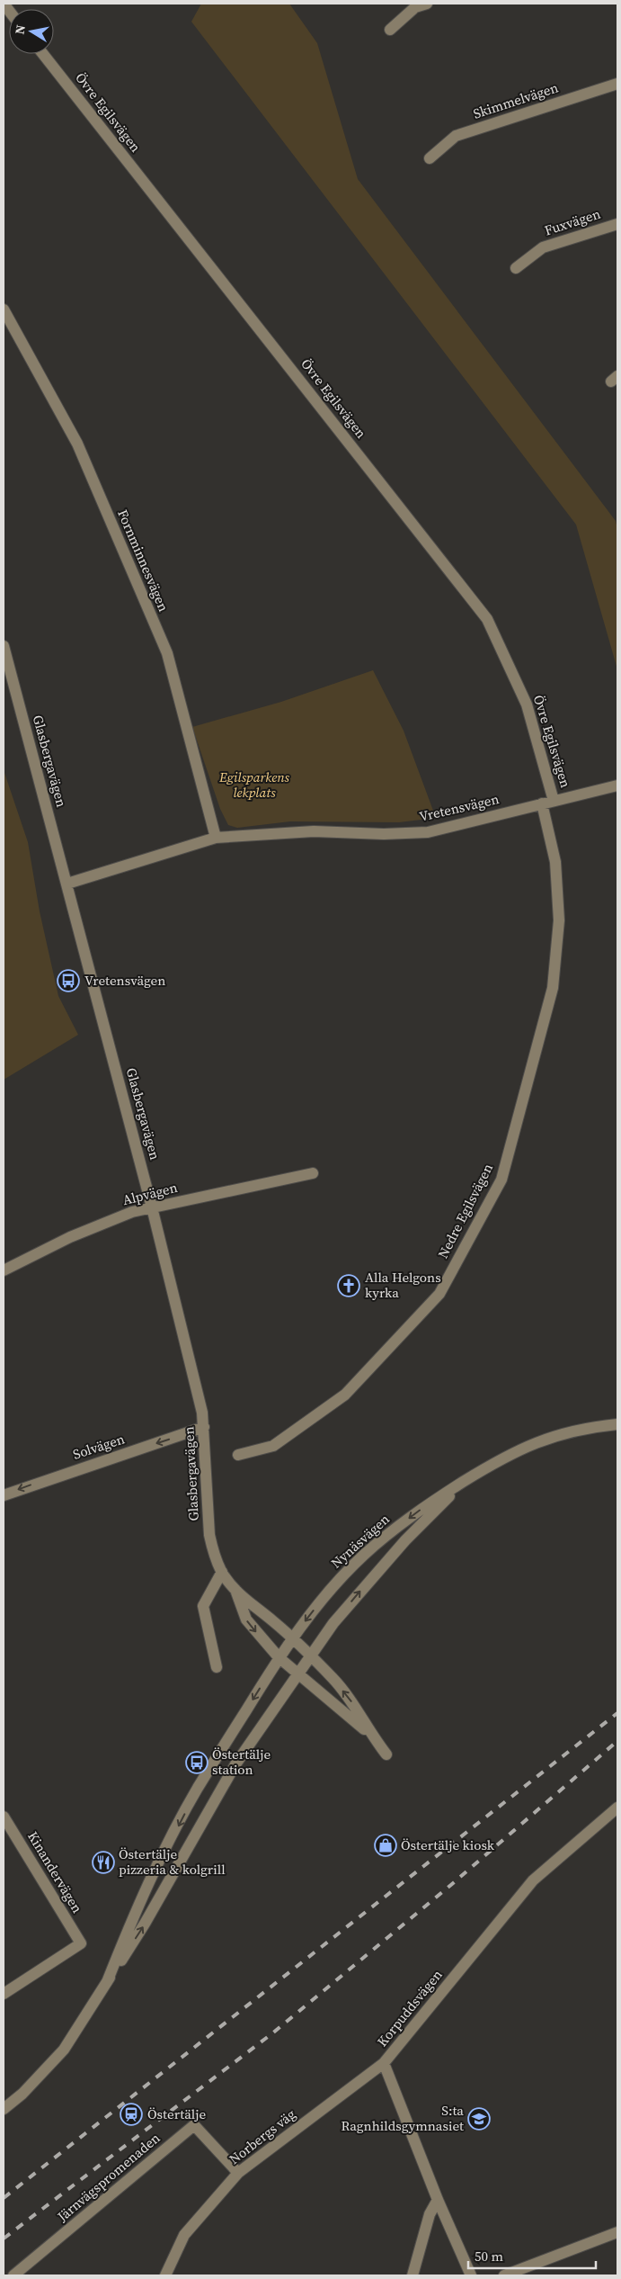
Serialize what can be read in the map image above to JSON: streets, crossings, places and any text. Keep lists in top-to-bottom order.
{
  "streets": {
    "street": [
      "Skimmelvägen",
      "Övre Egilsvägen",
      "Fuxvägen",
      "Fornminnesvägen",
      "Glasbergavägen",
      "Vretensvägen",
      "Alpvägen",
      "Nedre Egilsvägen",
      "Solvägen",
      "Nynäsvägen",
      "Kinandervägen",
      "Korpuddsvägen",
      "Norbergs väg",
      "Järnvägspromenaden"
    ]
  },
  "crossings": [
    ["Övre Egilsvägen", "Vretensvägen"],
    ["Fornminnesvägen", "Vretensvägen"],
    ["Glasbergavägen", "Vretensvägen"],
    ["Glasbergavägen", "Alpvägen"],
    ["Glasbergavägen", "Solvägen"],
    ["Glasbergavägen", "Nynäsvägen"],
    ["Vretensvägen", "Nedre Egilsvägen"],
    ["Korpuddsvägen", "Norbergs väg"],
    ["Norbergs väg", "Järnvägspromenaden"]
  ],
  "one_way": ["Solvägen"],
  "parks": ["Egilsparkens lekplats"],
  "places": {
    "bus stop": ["Vretensvägen", "Östertälje station"],
    "church": ["Alla Helgons kyrka"],
    "shop": ["Östertälje kiosk"],
    "restaurant": ["Östertälje pizzeria & kolgrill"],
    "station": ["Östertälje"],
    "school or university": ["S:ta Ragnhildsgymnasiet"]
  },
  "scale_bar": "50 m",
  "north": "left"
}
